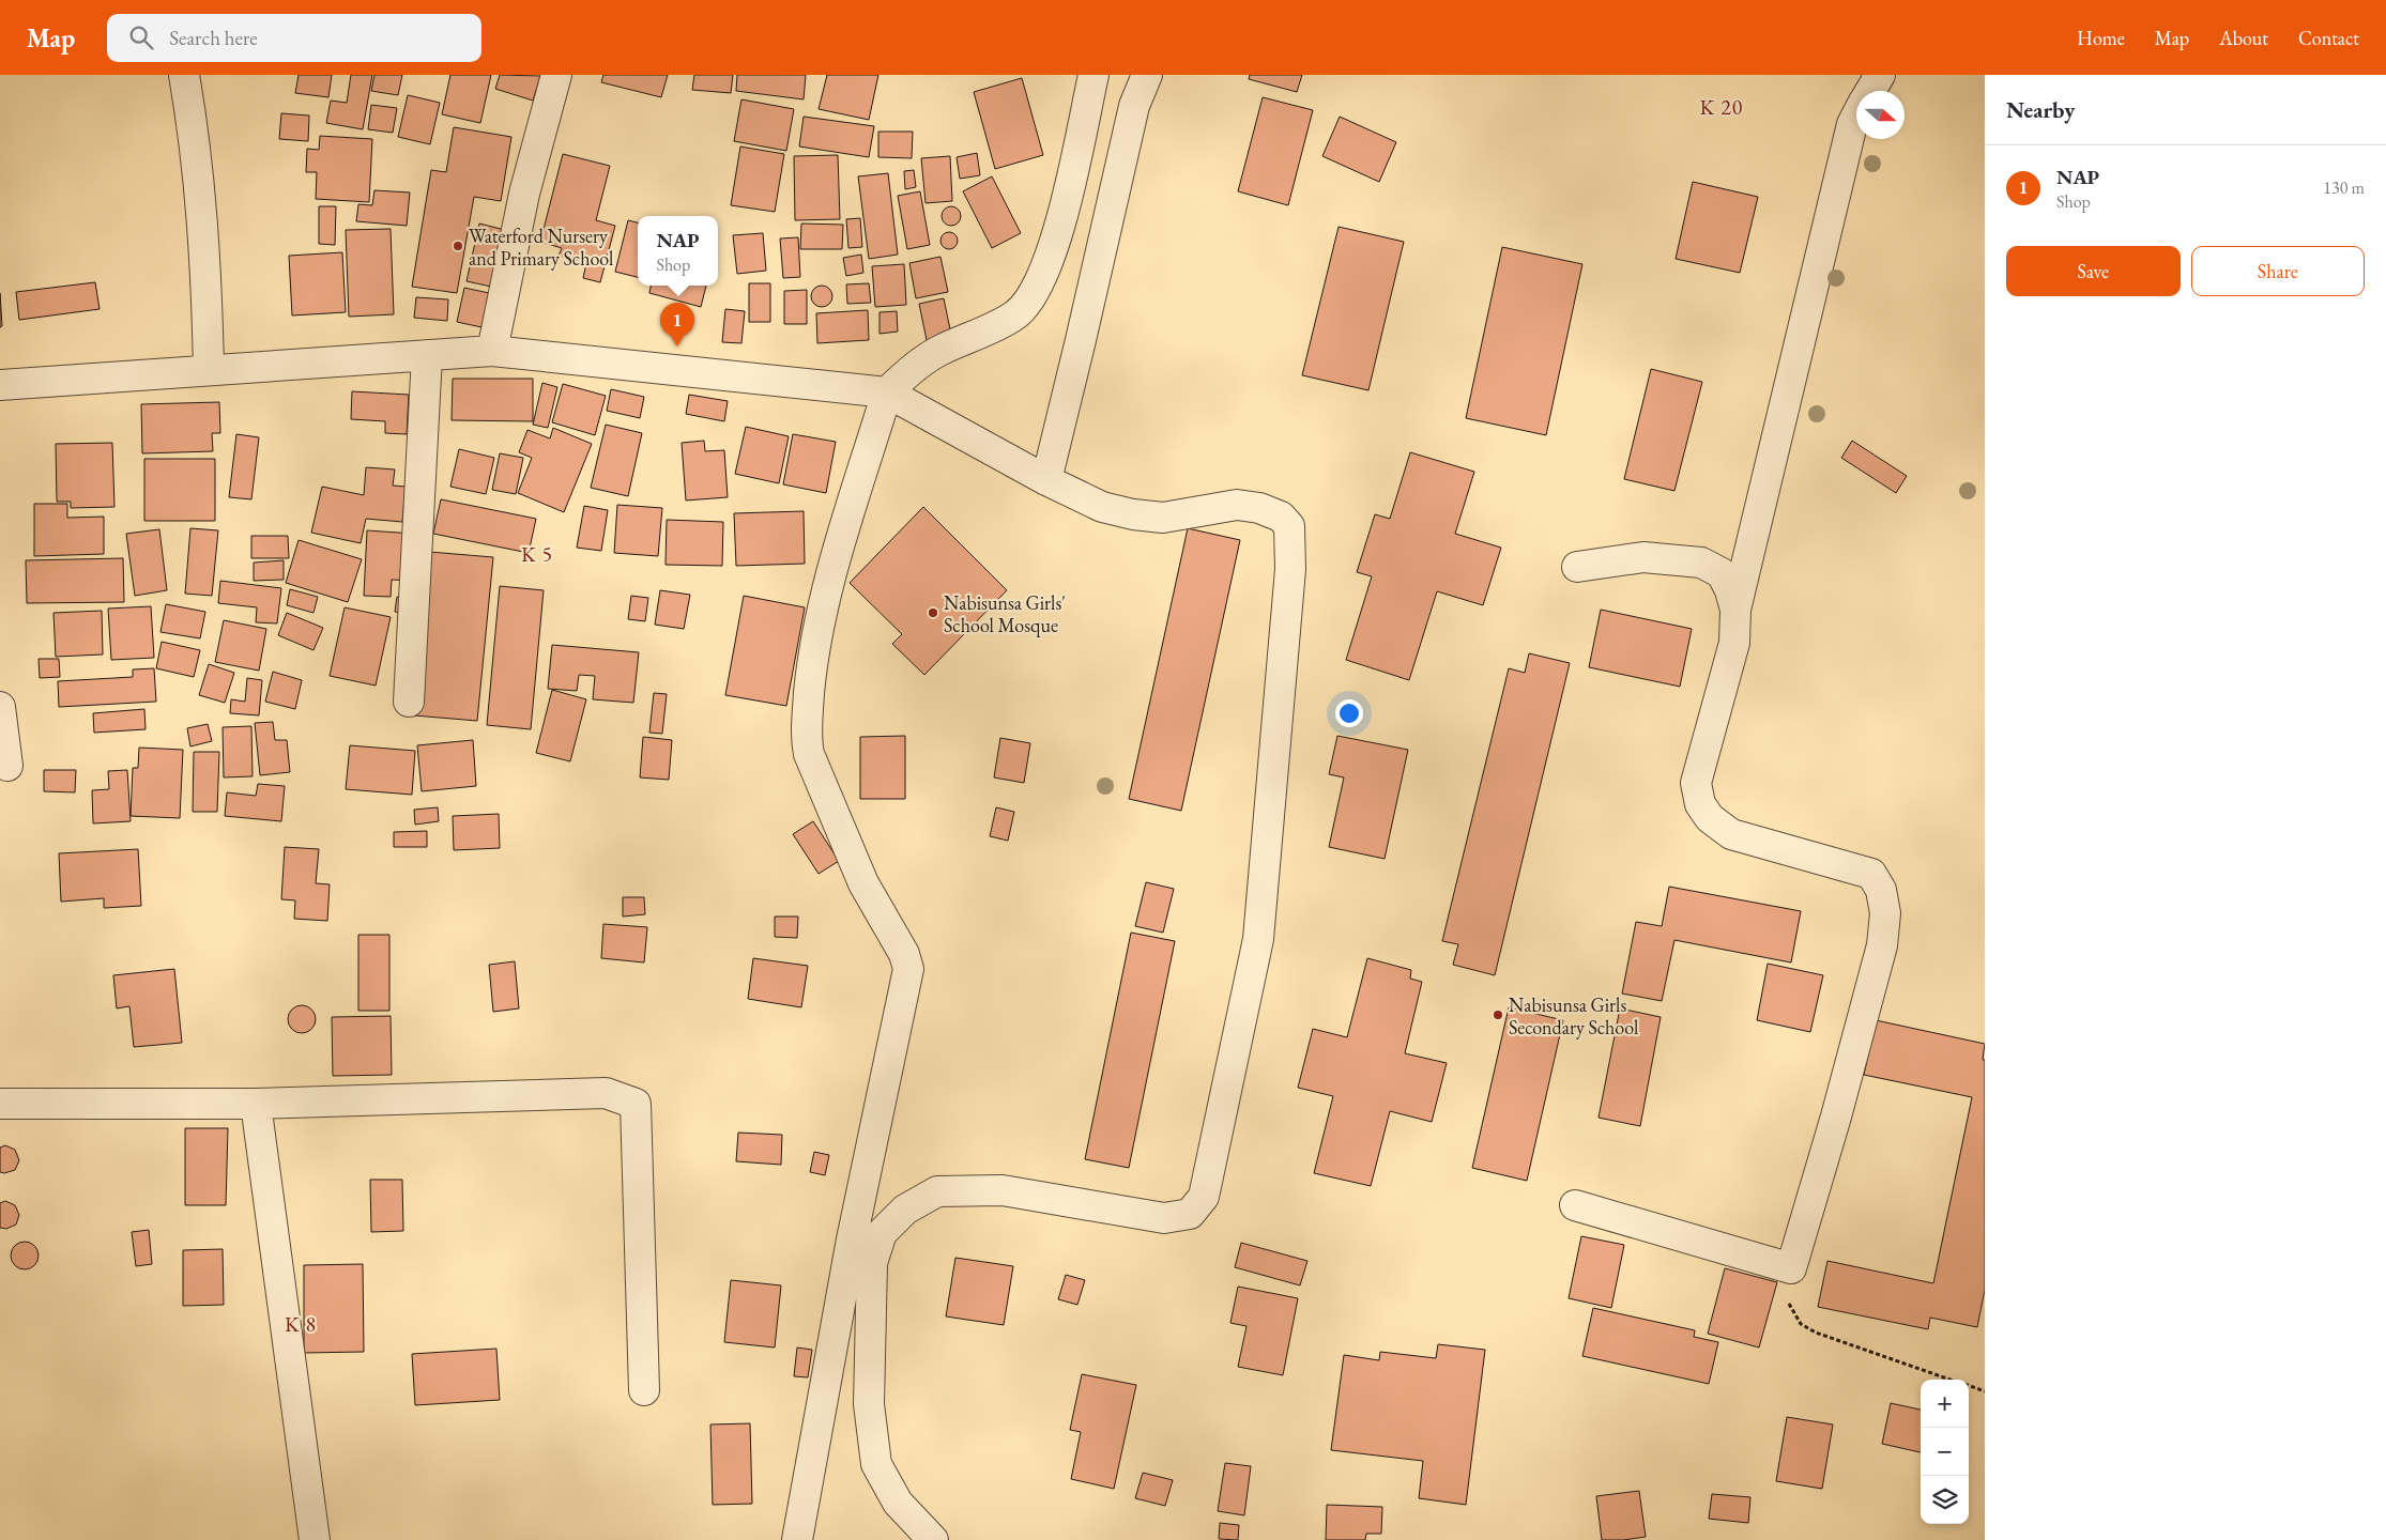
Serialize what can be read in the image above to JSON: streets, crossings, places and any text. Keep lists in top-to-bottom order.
{
  "districts": ["K 20", "K 5", "K 8"],
  "places": ["Waterford Nursery and Primary School", "Nabisunsa Girls' School Mosque", "Nabisunsa Girls Secondary School"],
  "north": "right",
  "page": {
    "header": "Map",
    "search": "Search here",
    "nav": [
      "Home",
      "Map",
      "About",
      "Contact"
    ],
    "heading": "Nearby",
    "list": [
      {
        "mark": "1",
        "name": "NAP",
        "note": "Shop",
        "value": "130 m"
      }
    ],
    "popup": ["NAP", "Shop"],
    "buttons": ["Save", "Share"],
    "pins": "1",
    "map_buttons": ["+", "−"]
  }
}
